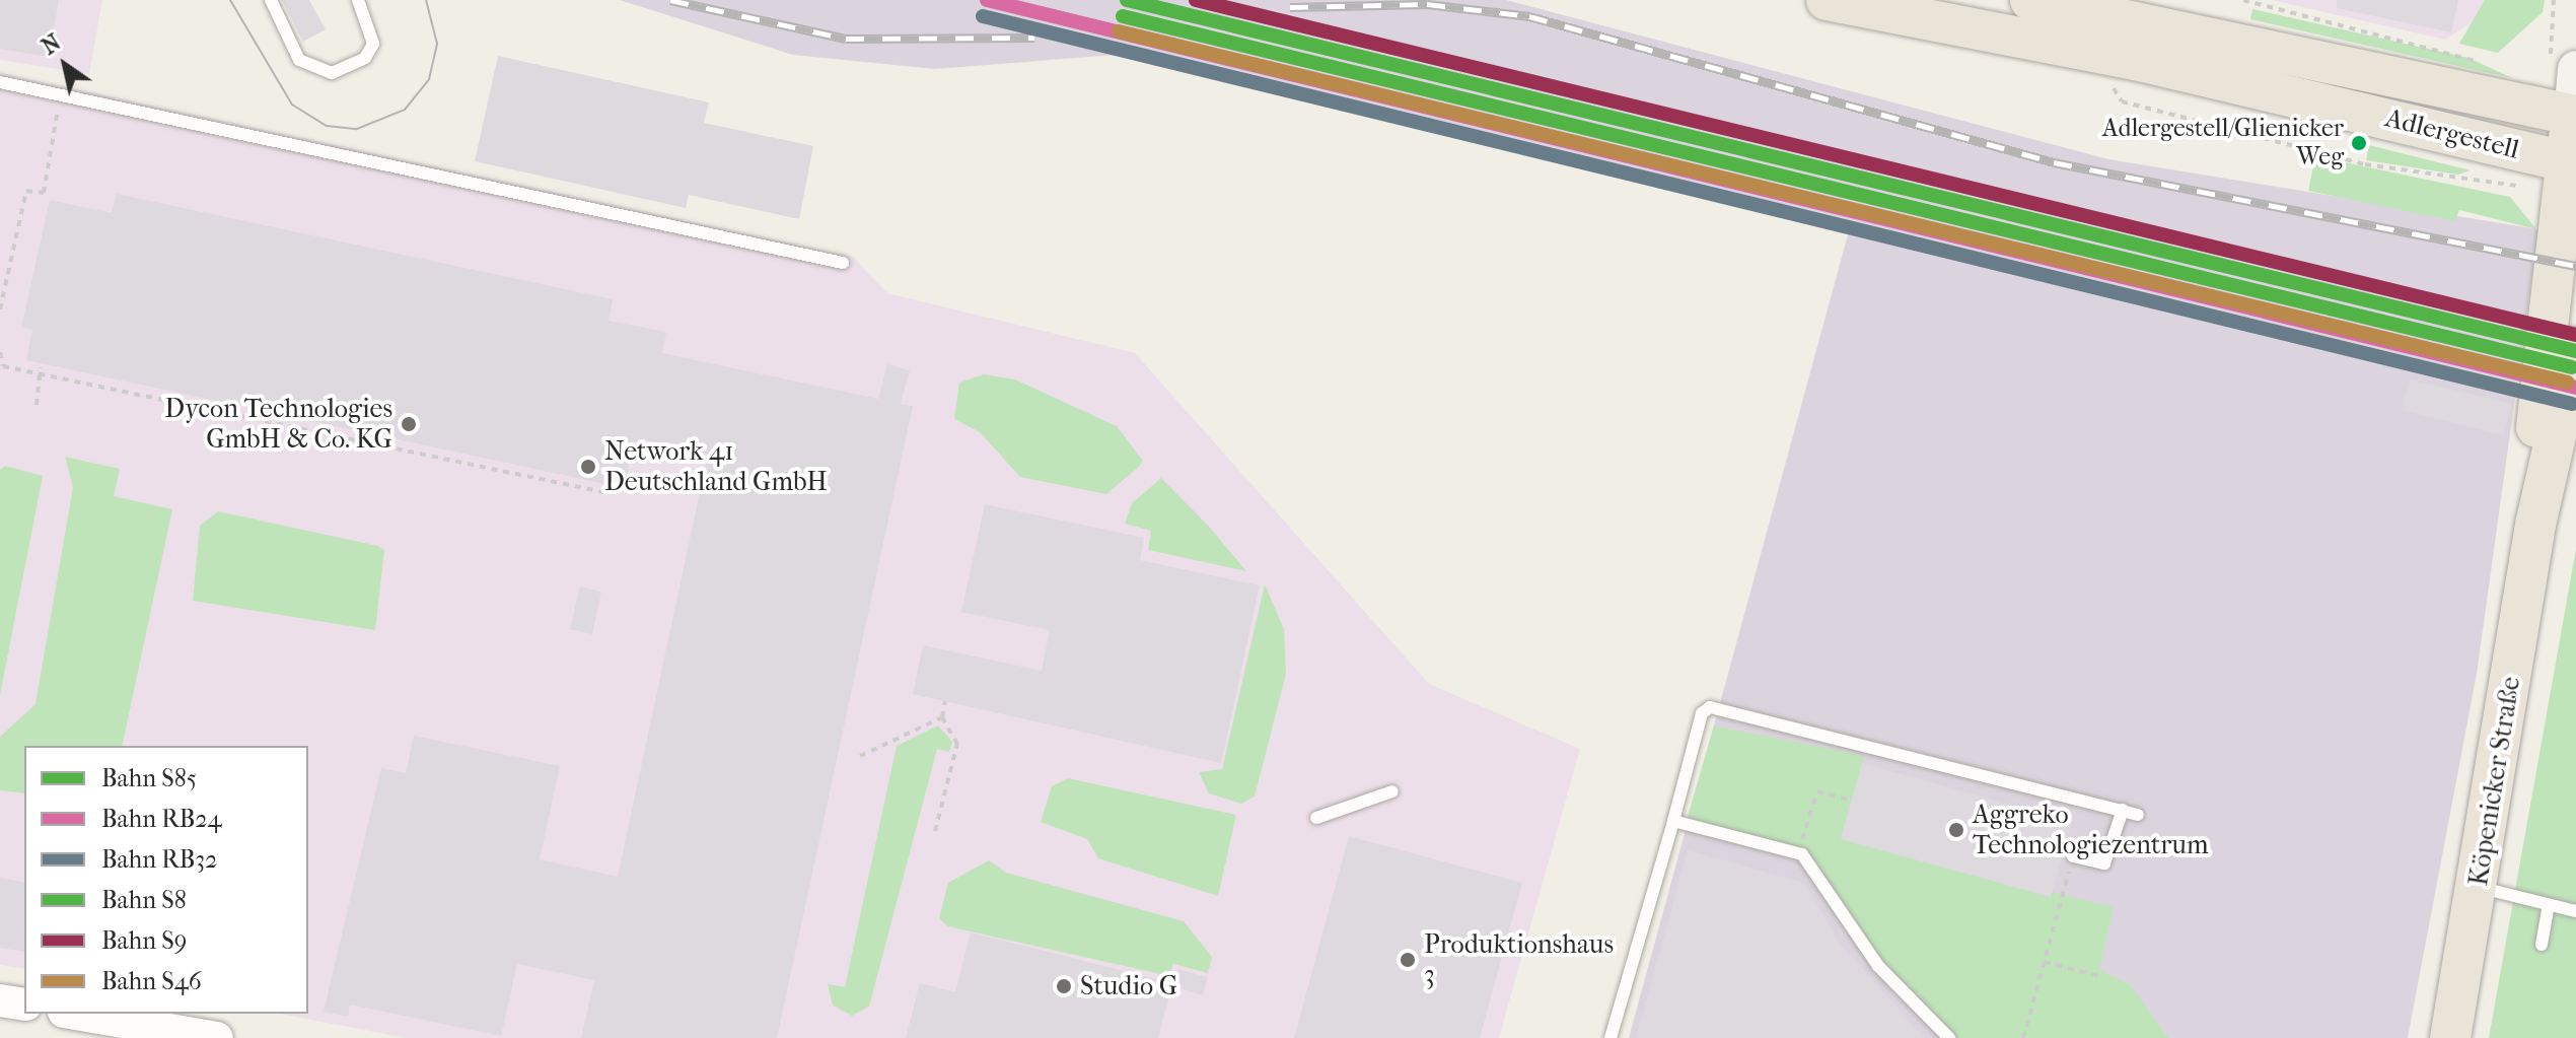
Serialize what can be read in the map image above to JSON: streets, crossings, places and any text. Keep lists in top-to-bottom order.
{
  "streets": {
    "main road": ["Adlergestell", "Köpenicker Straße"]
  },
  "crossings": [
    ["Adlergestell", "Köpenicker Straße"]
  ],
  "places": [
    "Adlergestell/Glienicker Weg",
    "Dycon Technologies GmbH & Co. KG",
    "Network 41 Deutschland GmbH",
    "Aggreko Technologiezentrum",
    "Produktionshaus 3",
    "Studio G"
  ],
  "lines": [
    "rail line S85",
    "rail line RB24",
    "rail line S9",
    "rail line RB32",
    "rail line S8",
    "rail line S46"
  ],
  "legend": [
    "Bahn S85",
    "Bahn RB24",
    "Bahn RB32",
    "Bahn S8",
    "Bahn S9",
    "Bahn S46"
  ],
  "north": "top left"
}
